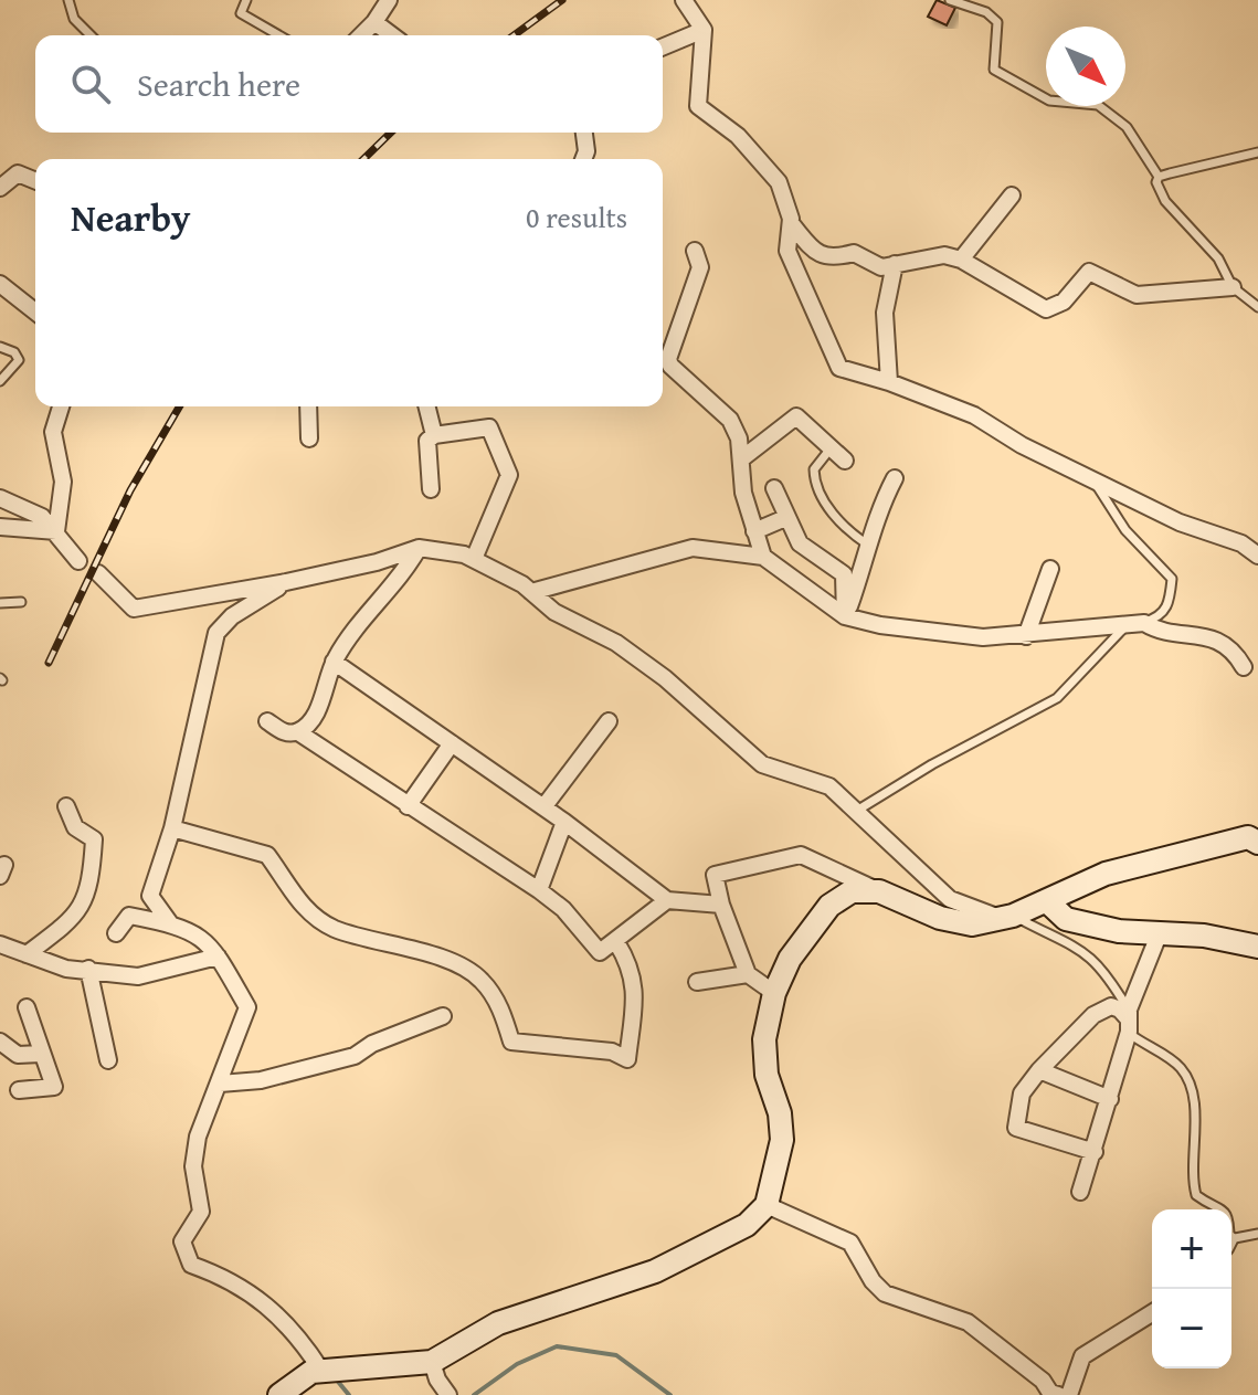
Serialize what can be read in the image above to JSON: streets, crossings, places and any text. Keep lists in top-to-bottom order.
{
  "north": "bottom right",
  "page": {
    "search": "Search here",
    "heading": ["Nearby", "0 results"],
    "map_buttons": ["+", "−"]
  }
}
